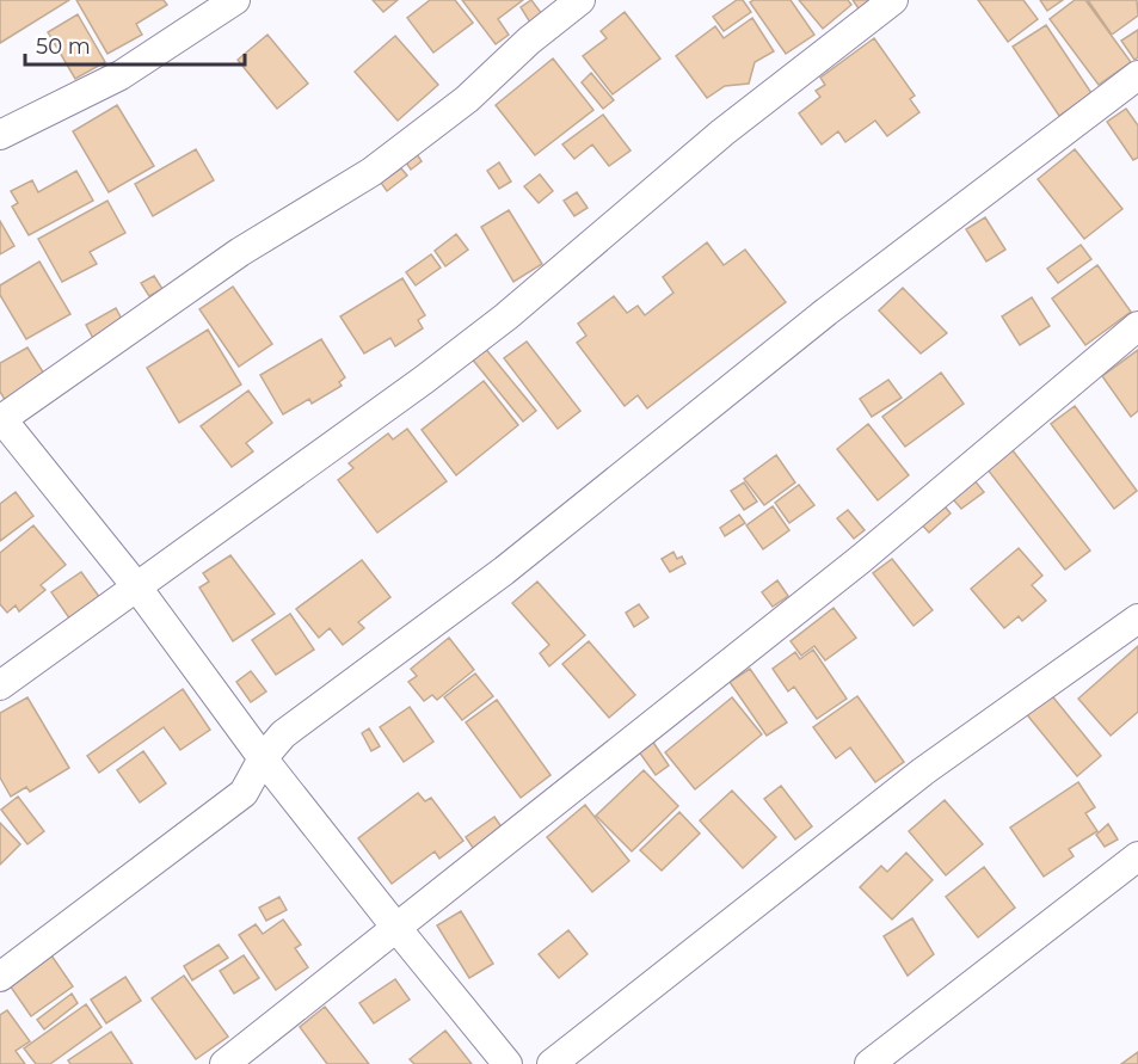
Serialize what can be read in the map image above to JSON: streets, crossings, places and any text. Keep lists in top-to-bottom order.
{
  "scale_bar": "50 m"
}
